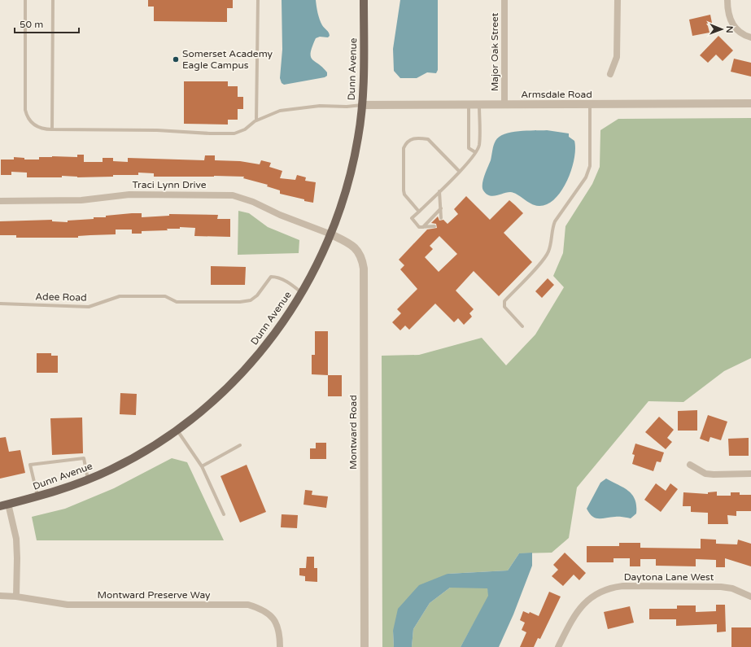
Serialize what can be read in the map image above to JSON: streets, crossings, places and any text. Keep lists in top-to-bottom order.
{
  "streets": {
    "main road": ["Dunn Avenue"],
    "street": [
      "Major Oak Street",
      "Armsdale Road",
      "Traci Lynn Drive",
      "Montward Road",
      "Daytona Lane West",
      "Montward Preserve Way"
    ],
    "lane": ["Adee Road"]
  },
  "crossings": [
    ["Major Oak Street", "Armsdale Road"],
    ["Dunn Avenue", "Armsdale Road"],
    ["Dunn Avenue", "Traci Lynn Drive"],
    ["Dunn Avenue", "Adee Road"],
    ["Dunn Avenue", "Montward Road"],
    ["Traci Lynn Drive", "Montward Road"]
  ],
  "places": ["Somerset Academy Eagle Campus"],
  "scale_bar": "50 m",
  "north": "right"
}
